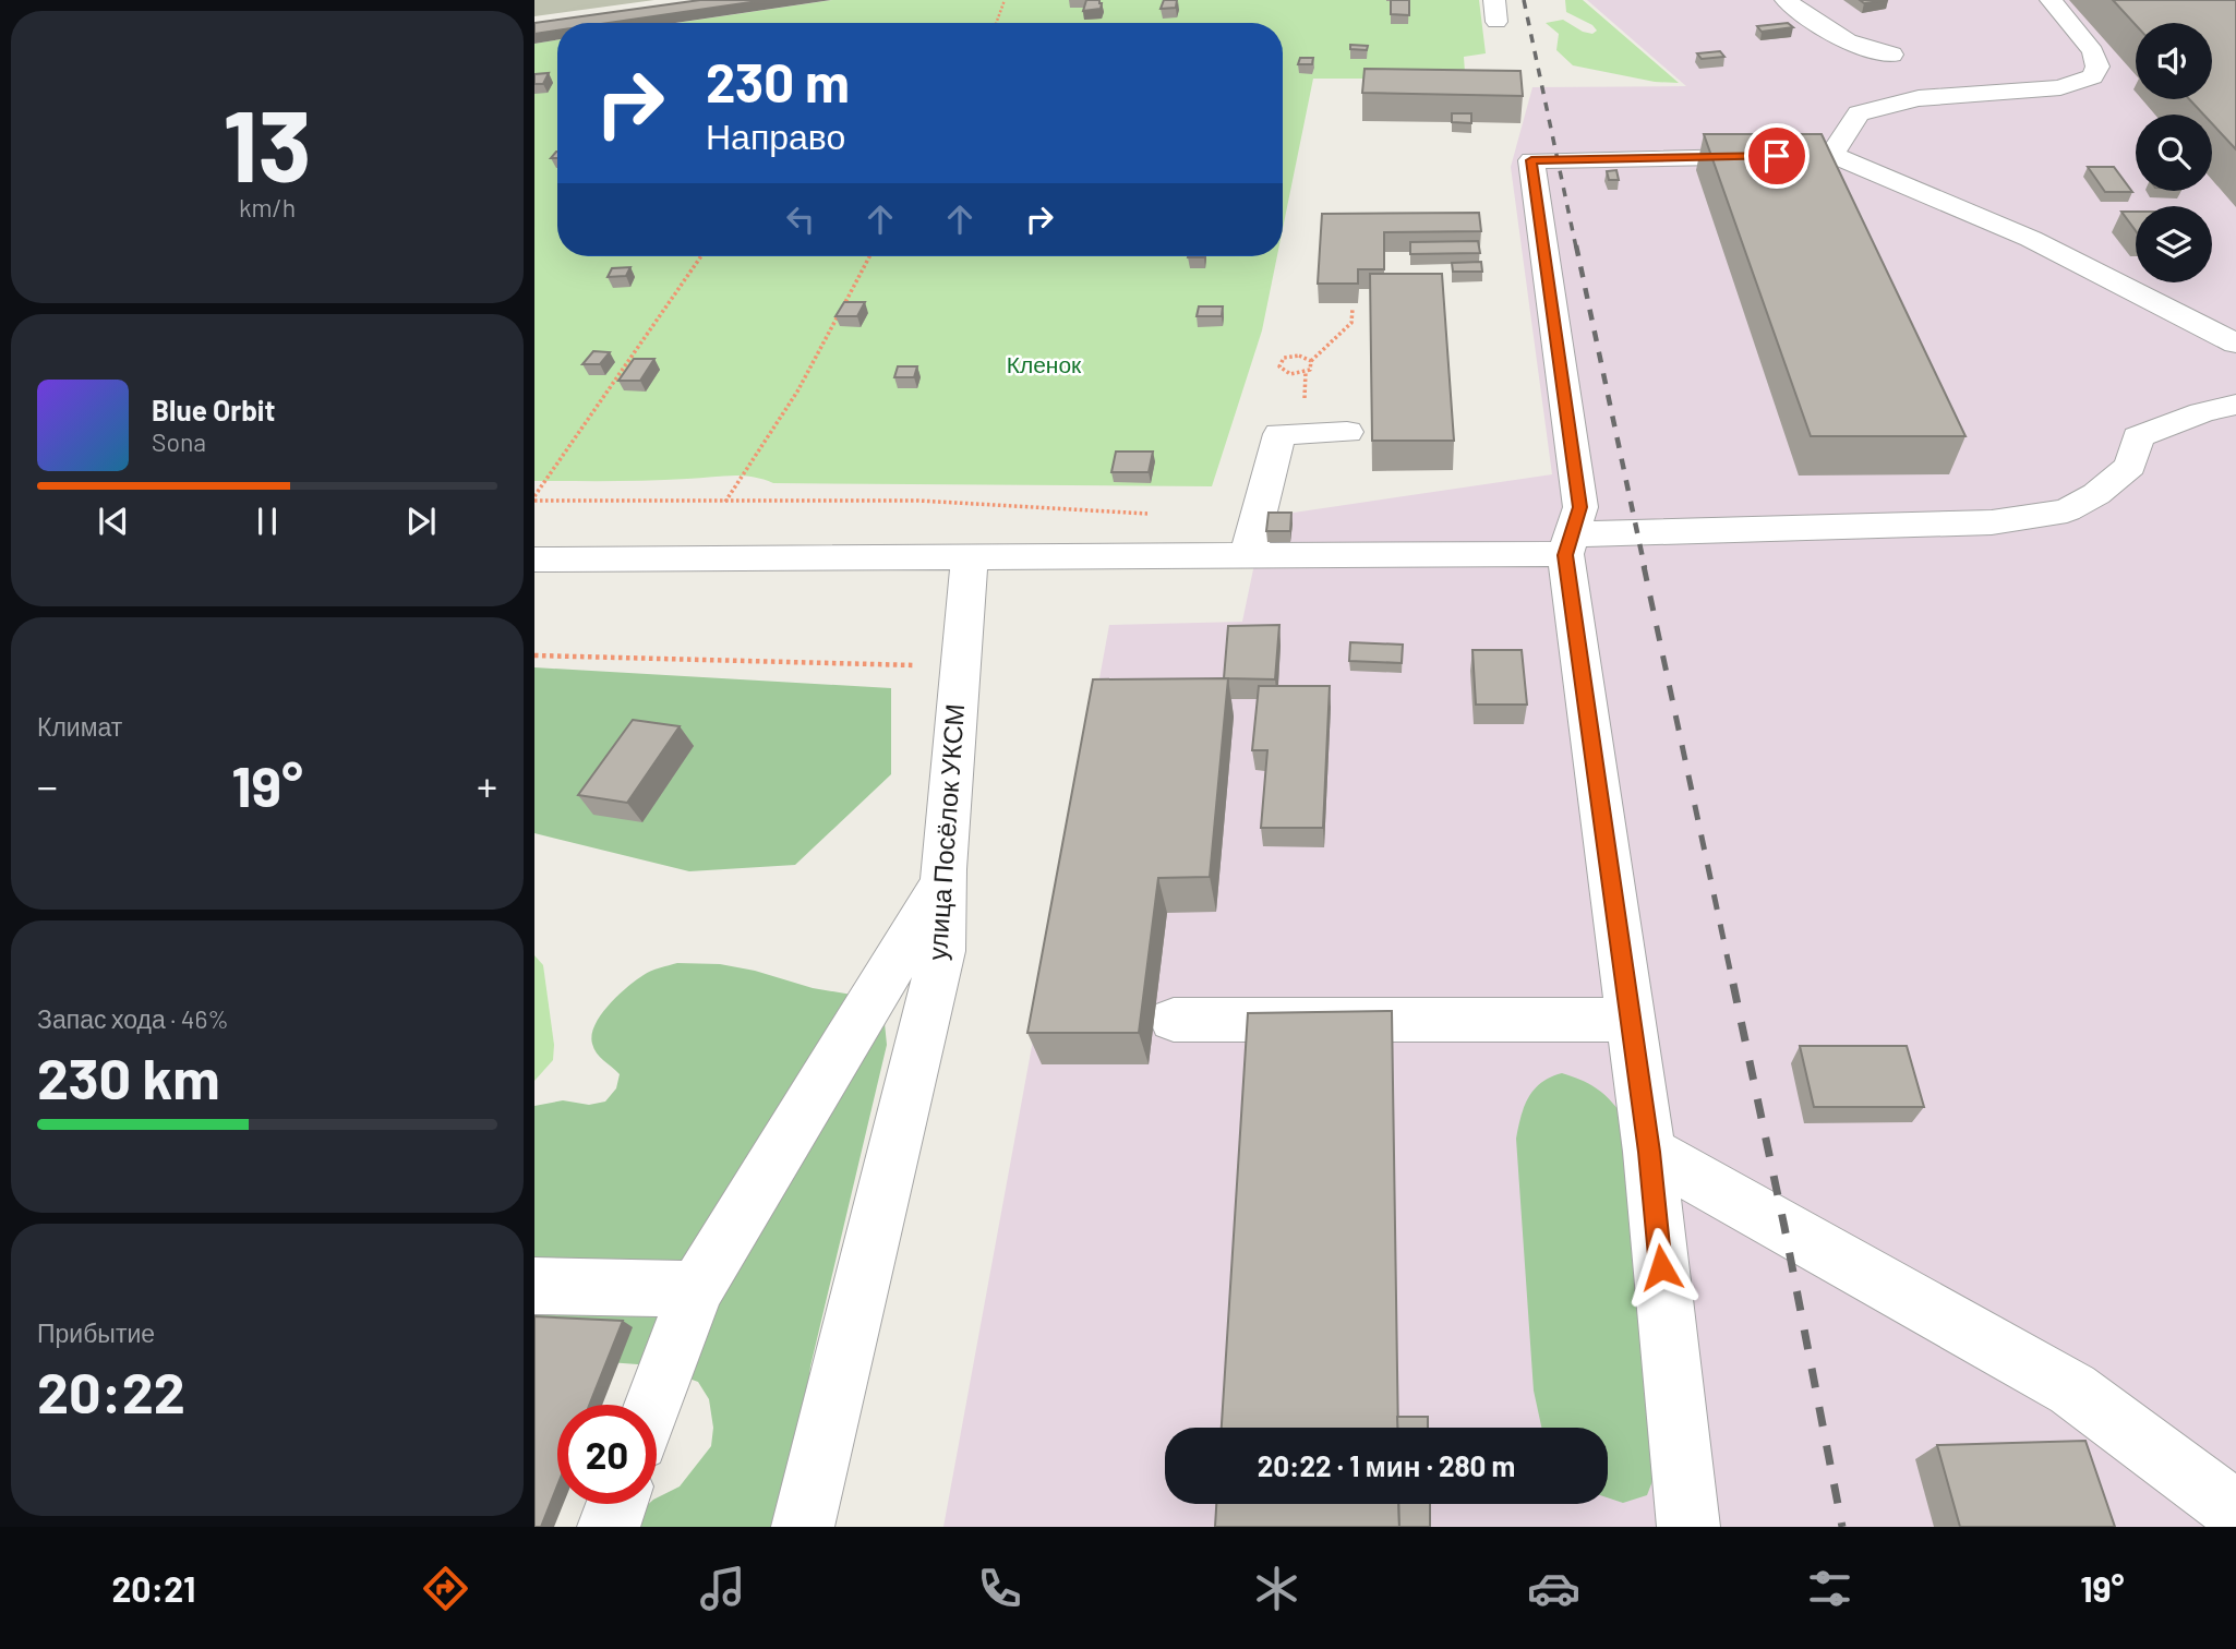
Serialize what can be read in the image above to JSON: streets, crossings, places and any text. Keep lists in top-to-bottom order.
{
  "streets": {
    "street": ["улица Посёлок УКСМ"]
  },
  "parks": ["Кленок"],
  "page": {
    "tile": [
      ["13", "km/h"],
      "Климат",
      ["Запас хода · 46%", "230 km"],
      ["Прибытие", "20:22"]
    ],
    "turn": ["230 m", "Направо"],
    "song": ["Blue Orbit", "Sona"],
    "heat": ["−", "19°", "+"],
    "limit": "20",
    "trip": "20:22 · 1 мин · 280 m",
    "tabs": ["20:21", "19°"]
  }
}
